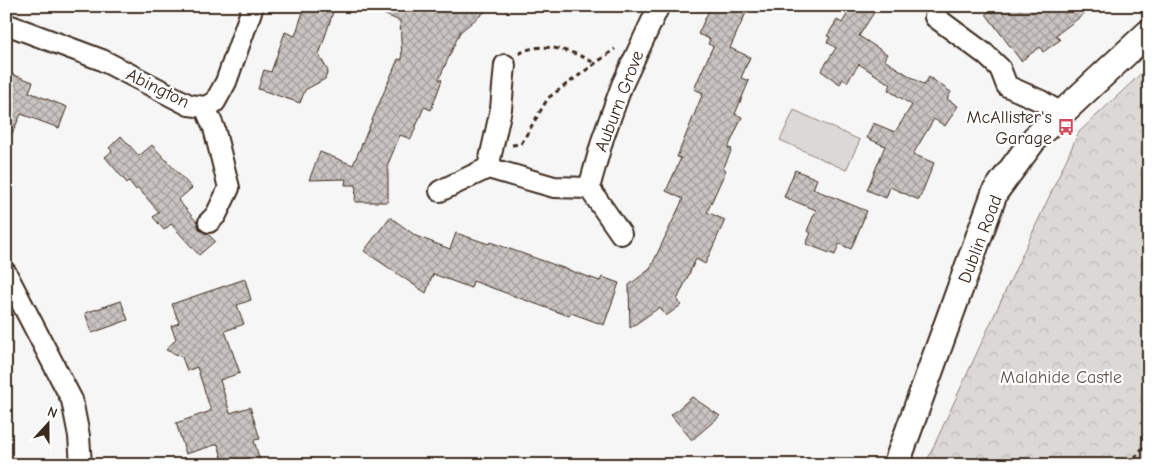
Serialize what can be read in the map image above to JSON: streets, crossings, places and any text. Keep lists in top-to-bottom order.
{
  "streets": {
    "main road": ["Dublin Road"],
    "street": ["Abington", "Auburn Grove"]
  },
  "parks": ["Malahide Castle"],
  "places": {
    "bus stop": ["McAllister's Garage"]
  },
  "north": "top"
}
